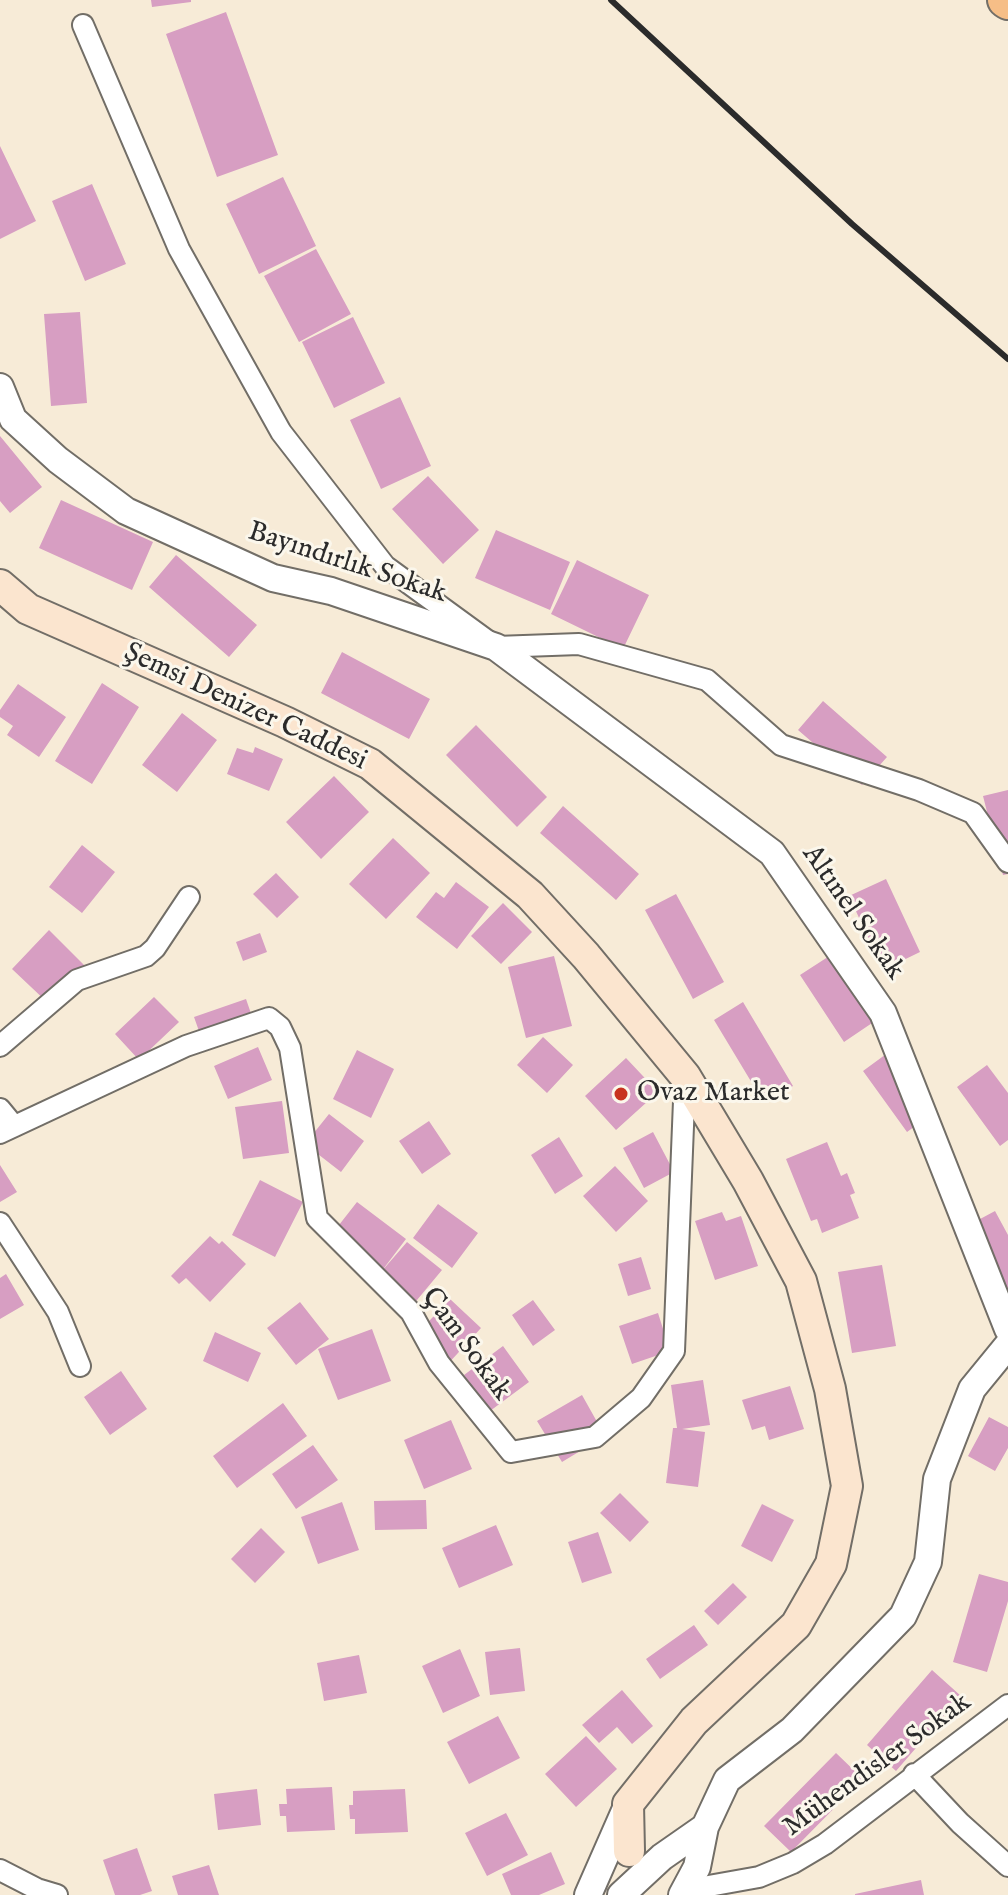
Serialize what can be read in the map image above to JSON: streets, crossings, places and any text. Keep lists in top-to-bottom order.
{
  "streets": {
    "main road": ["Şemsi Denizer Caddesi"],
    "street": [
      "Bayındırlık Sokak",
      "Altınel Sokak",
      "Çam Sokak",
      "Mühendisler Sokak"
    ]
  },
  "crossings": [
    ["Bayındırlık Sokak", "Altınel Sokak"],
    ["Şemsi Denizer Caddesi", "Çam Sokak"]
  ],
  "places": ["Ovaz Market"]
}
